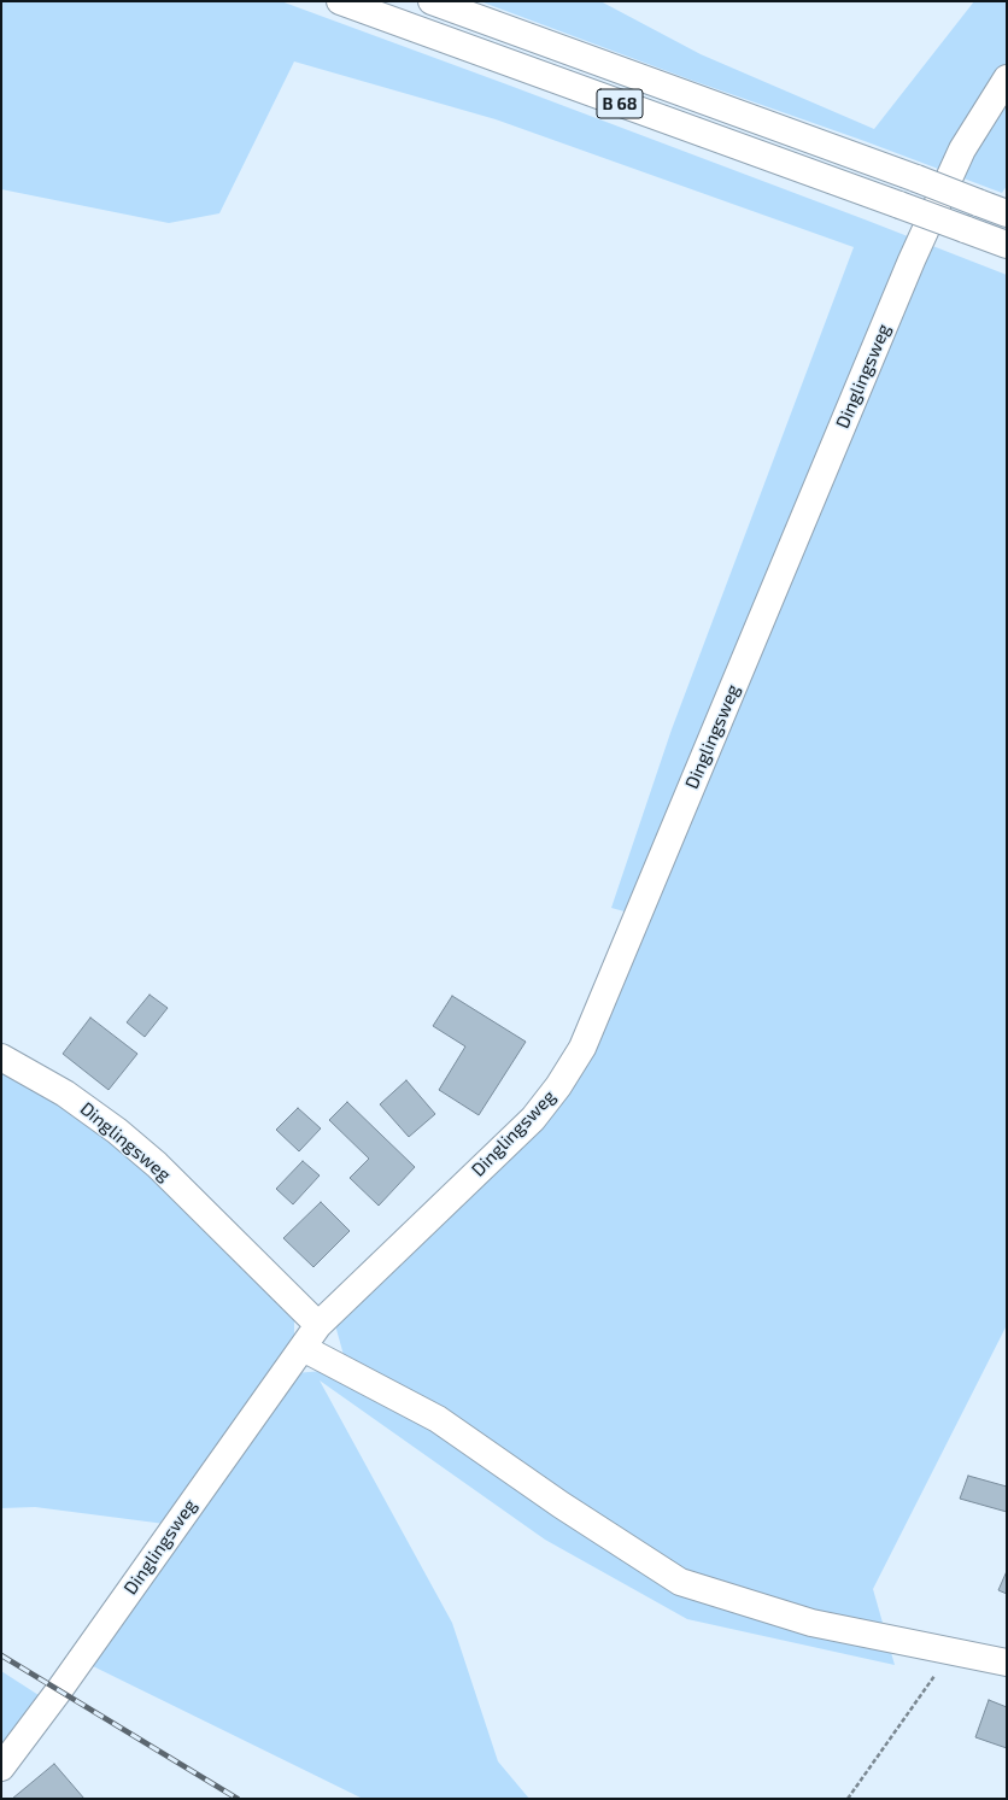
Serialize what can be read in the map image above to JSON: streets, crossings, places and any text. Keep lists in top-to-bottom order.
{
  "streets": {
    "main road": ["B 68", "Dinglingsweg"]
  }
}
